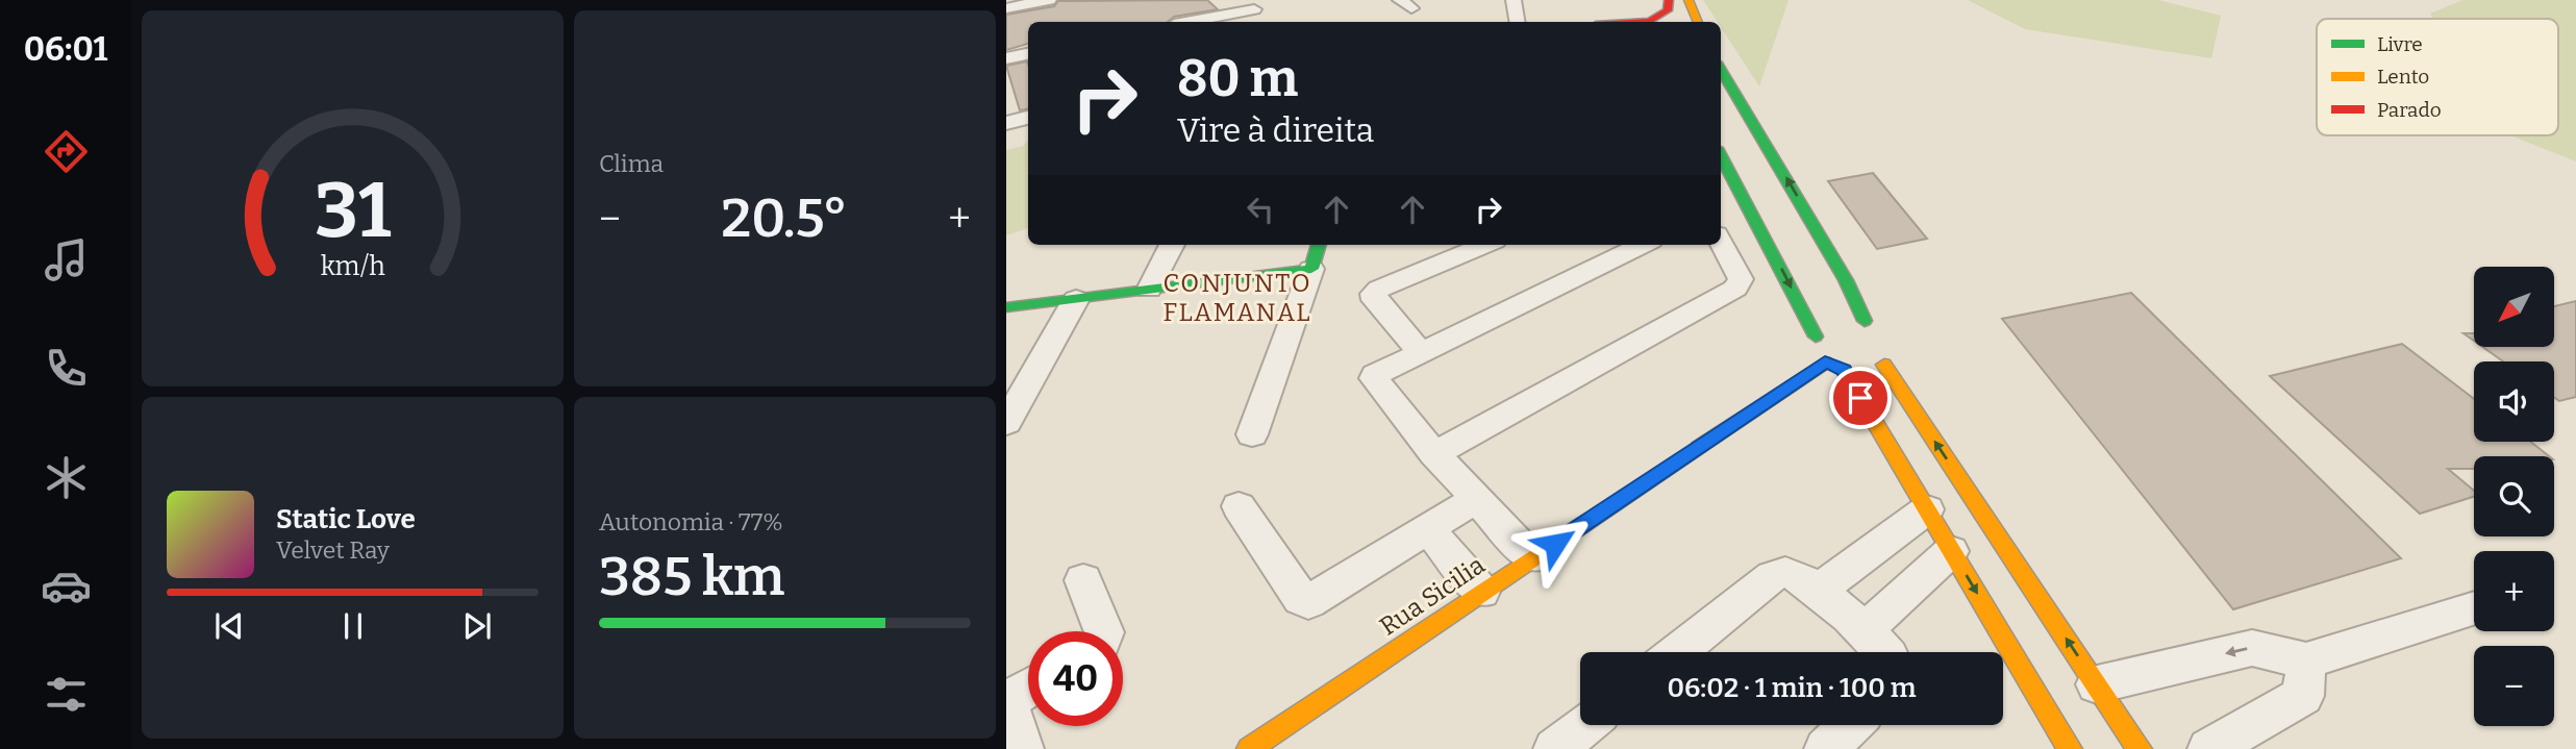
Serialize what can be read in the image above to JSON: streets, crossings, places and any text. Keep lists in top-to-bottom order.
{
  "streets": {
    "street": ["Rua Sicilia"]
  },
  "districts": ["CONJUNTO FLAMANAL"],
  "legend": ["Livre", "Lento", "Parado"],
  "north": "bottom left",
  "page": {
    "tabs": "06:01",
    "tile": [
      "Clima",
      ["Autonomia · 77%", "385 km"]
    ],
    "turn": ["80 m", "Vire à direita"],
    "heat": ["−", "20.5°", "+"],
    "map_buttons": ["+", "−"],
    "song": ["Static Love", "Velvet Ray"],
    "limit": "40",
    "trip": "06:02 · 1 min · 100 m",
    "gauge": ["31", "km/h"]
  }
}
